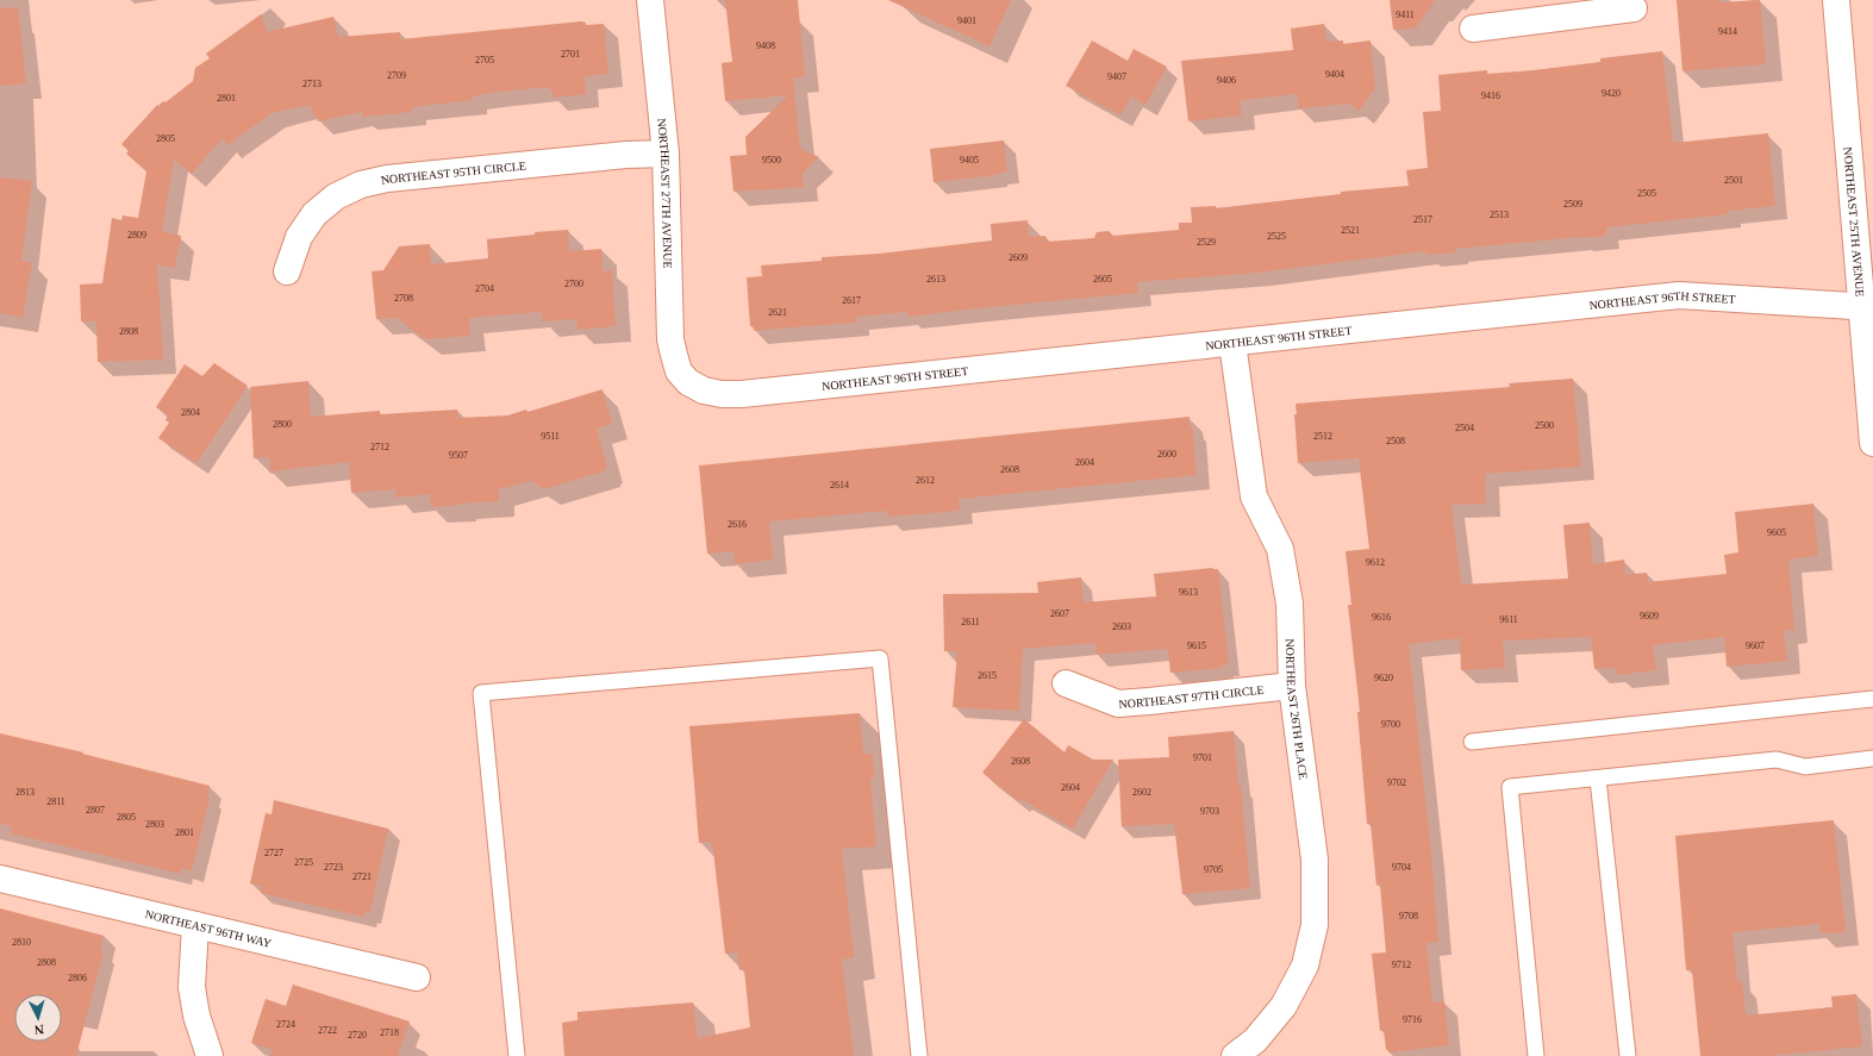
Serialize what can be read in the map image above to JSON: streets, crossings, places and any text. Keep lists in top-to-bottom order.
{
  "streets": {
    "street": [
      "NORTHEAST 95TH CIRCLE",
      "NORTHEAST 27TH AVENUE",
      "NORTHEAST 25TH AVENUE",
      "NORTHEAST 96TH STREET",
      "NORTHEAST 97TH CIRCLE",
      "NORTHEAST 26TH PLACE",
      "NORTHEAST 96TH WAY"
    ]
  },
  "crossings": [
    ["NORTHEAST 95TH CIRCLE", "NORTHEAST 27TH AVENUE"],
    ["NORTHEAST 27TH AVENUE", "NORTHEAST 96TH STREET"],
    ["NORTHEAST 25TH AVENUE", "NORTHEAST 96TH STREET"],
    ["NORTHEAST 96TH STREET", "NORTHEAST 26TH PLACE"],
    ["NORTHEAST 97TH CIRCLE", "NORTHEAST 26TH PLACE"]
  ],
  "house_numbers": [
    "9411",
    "9401",
    "9414",
    "9408",
    "2701",
    "2705",
    "9404",
    "2709",
    "9407",
    "9406",
    "2713",
    "9420",
    "9416",
    "2801",
    "2805",
    "9500",
    "9405",
    "2501",
    "2505",
    "2509",
    "2513",
    "2517",
    "2521",
    "2809",
    "2525",
    "2529",
    "2609",
    "2613",
    "2605",
    "2700",
    "2704",
    "2708",
    "2617",
    "2621",
    "2808",
    "2804",
    "2800",
    "2500",
    "2504",
    "9511",
    "2512",
    "2508",
    "2712",
    "2600",
    "9507",
    "2604",
    "2608",
    "2612",
    "2614",
    "2616",
    "9605",
    "9612",
    "9613",
    "2607",
    "9609",
    "9616",
    "9611",
    "2611",
    "2603",
    "9615",
    "9607",
    "2615",
    "9620",
    "9700",
    "9701",
    "2608",
    "9702",
    "2604",
    "2813",
    "2602",
    "2811",
    "2807",
    "9703",
    "2805",
    "2803",
    "2801",
    "2727",
    "2725",
    "2723",
    "9704",
    "9705",
    "2721",
    "9708",
    "2810",
    "2808",
    "9712",
    "2806",
    "9716",
    "2724",
    "2722",
    "2718",
    "2720"
  ],
  "north": "bottom"
}
